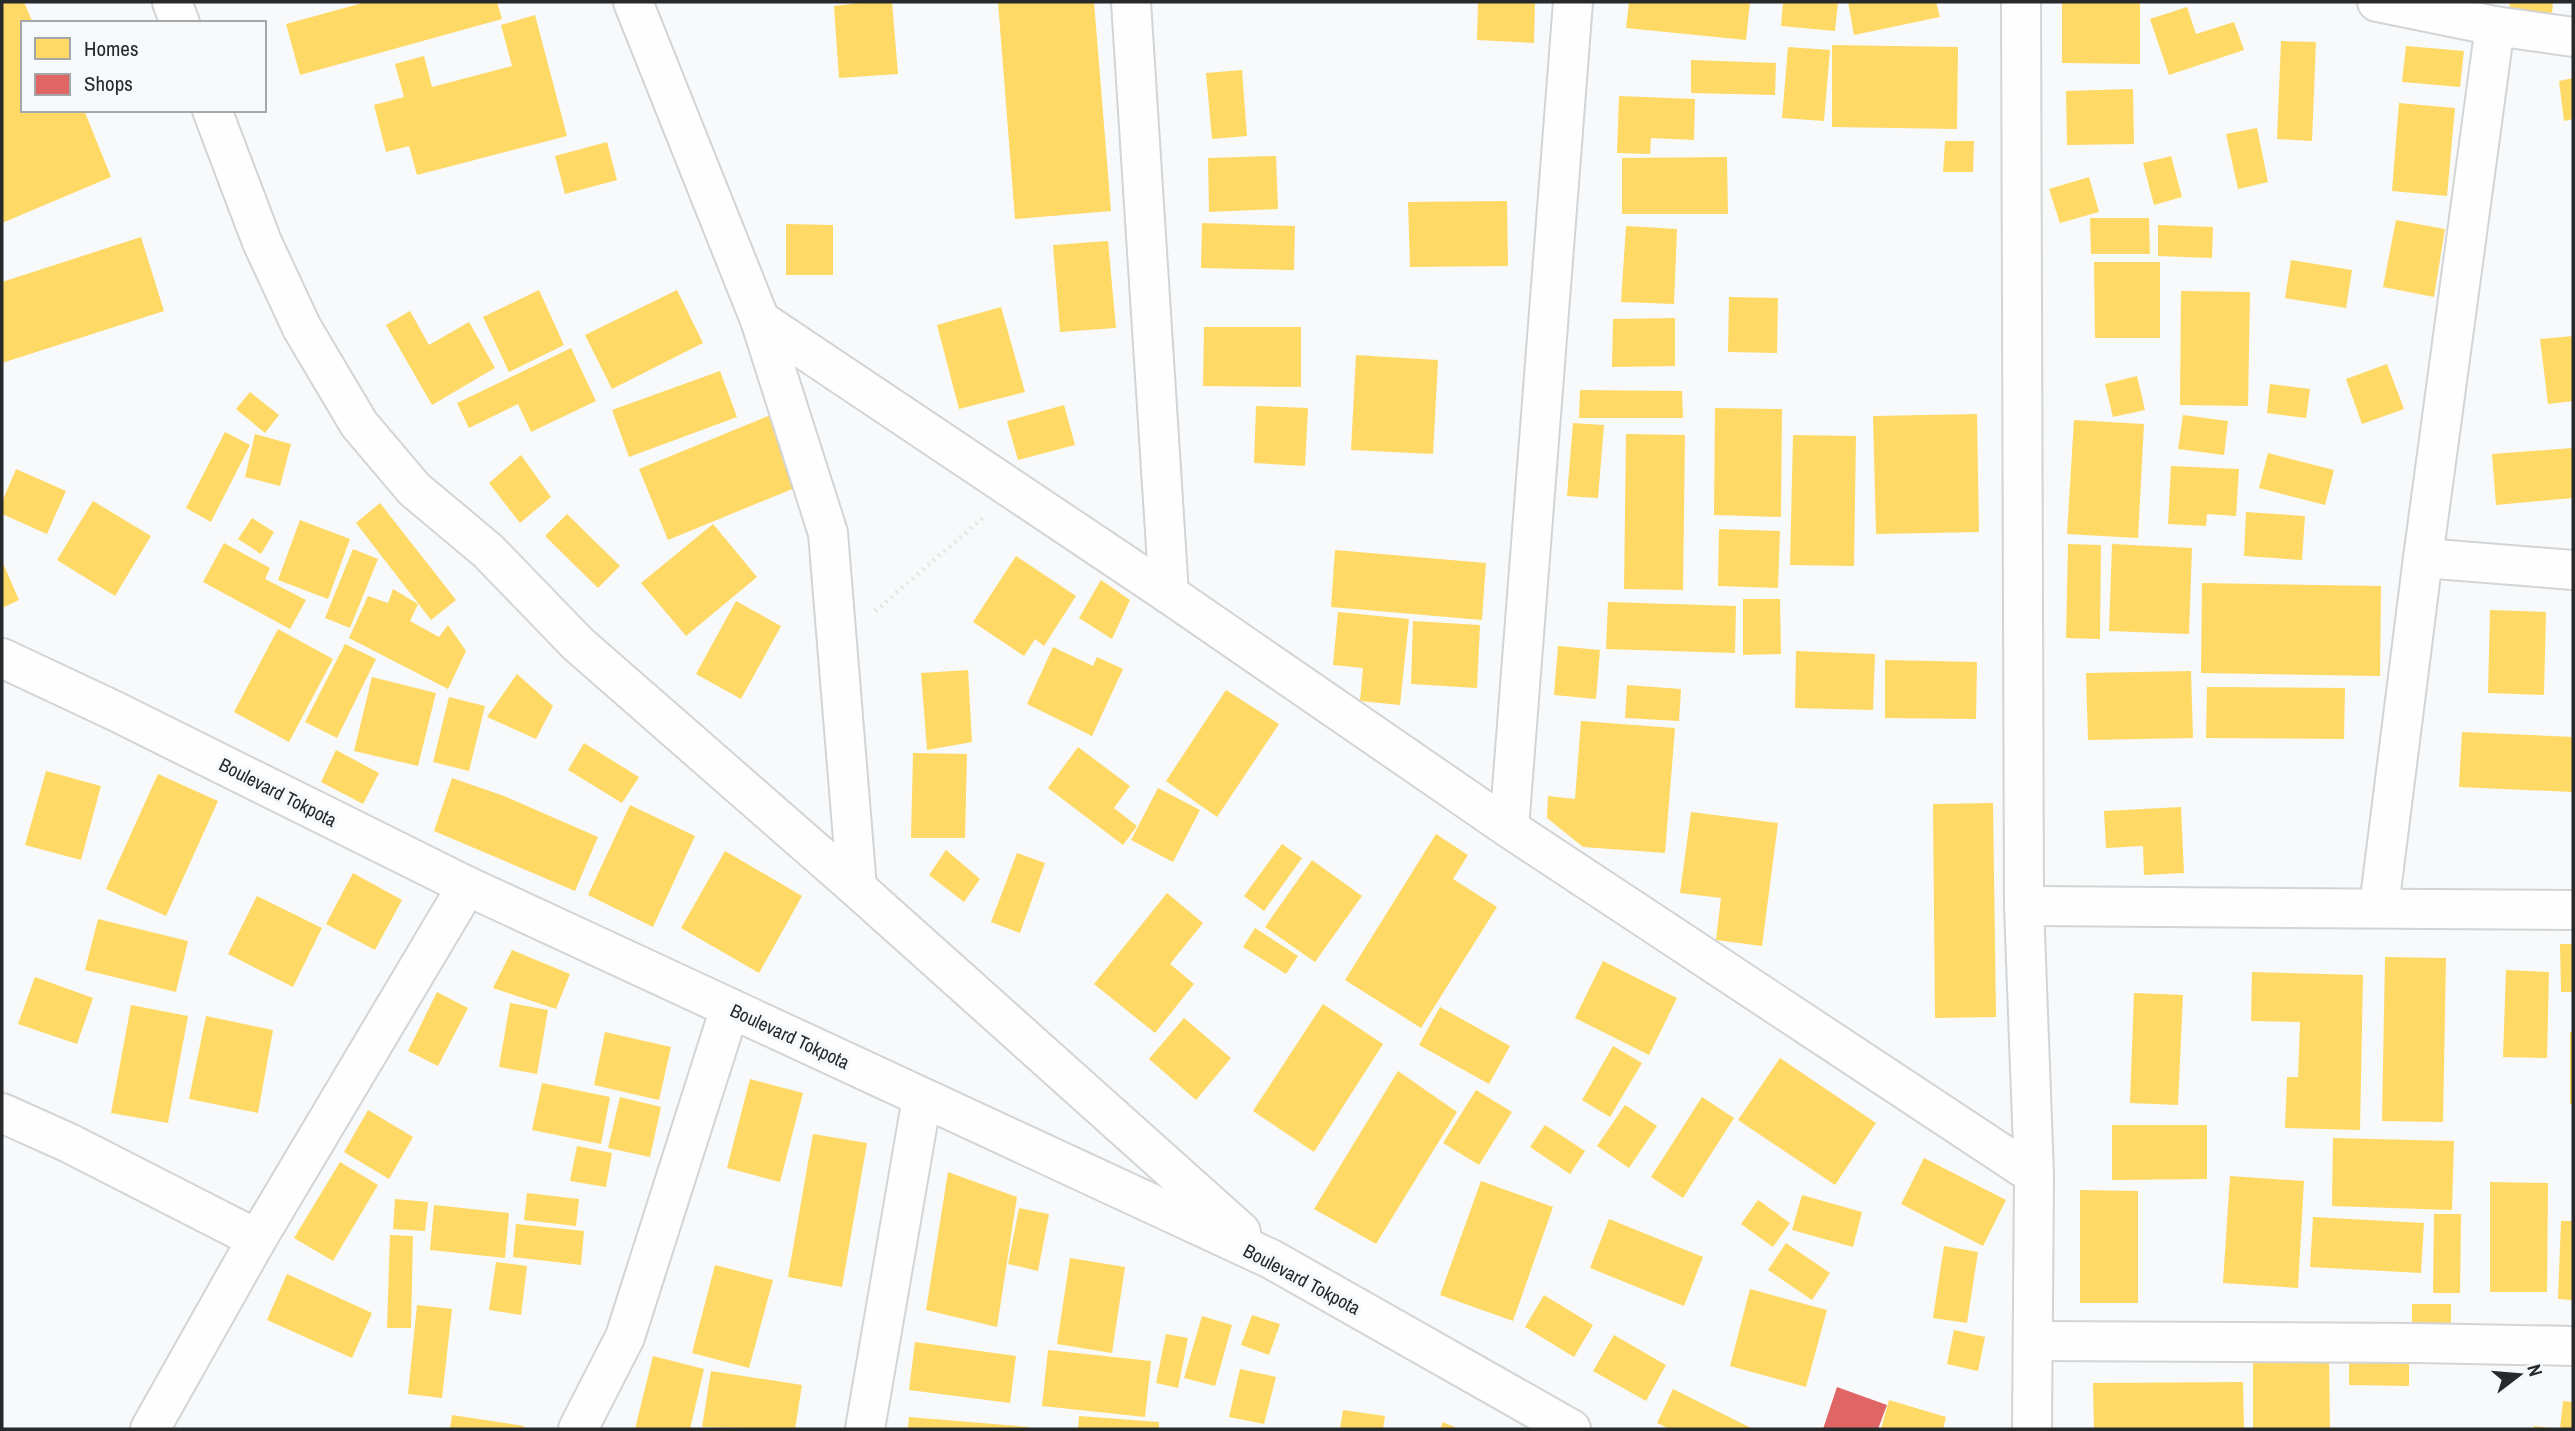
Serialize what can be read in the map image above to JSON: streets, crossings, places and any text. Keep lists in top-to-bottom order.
{
  "streets": {
    "street": ["Boulevard Tokpota"]
  },
  "legend": ["Homes", "Shops"],
  "north": "right"
}
